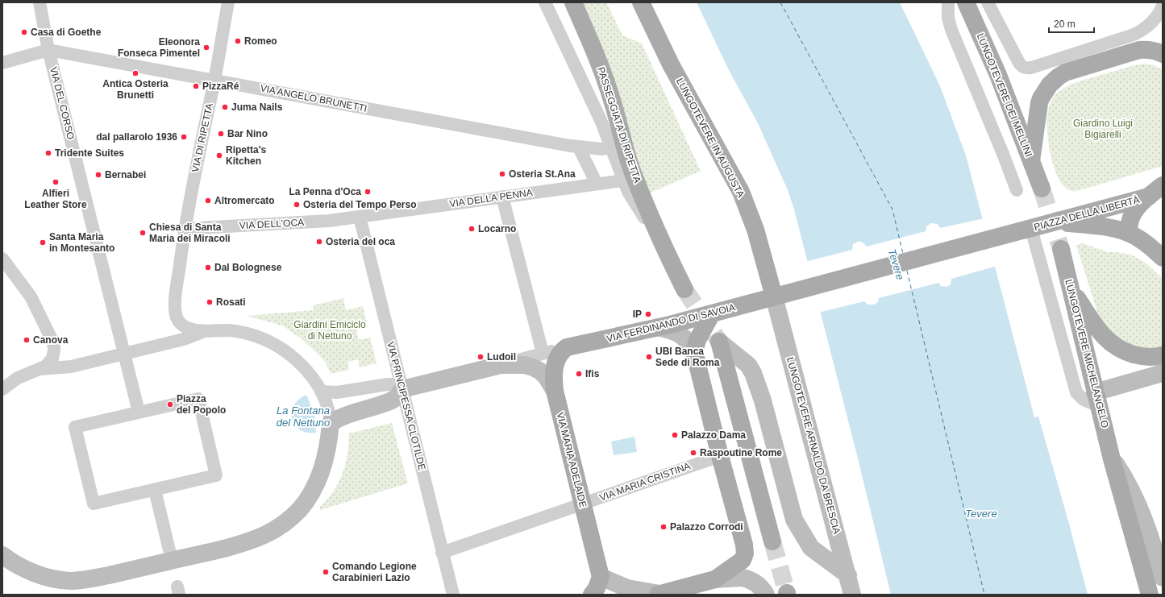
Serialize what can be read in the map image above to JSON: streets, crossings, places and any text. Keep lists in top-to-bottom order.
{
  "streets": {
    "main road": [
      "LUNGOTEVERE DEI MELLINI",
      "PASSEGGIATA DI RIPETTA",
      "LUNGOTEVERE IN AUGUSTA",
      "PIAZZA DELLA LIBERTÀ",
      "VIA FERDINANDO DI SAVOIA",
      "LUNGOTEVERE MICHELANGELO",
      "VIA MARIA ADELAIDE"
    ],
    "street": [
      "VIA ANGELO BRUNETTI",
      "VIA DEL CORSO",
      "VIA DI RIPETTA",
      "VIA DELLA PENNA",
      "VIA DELL'OCA",
      "VIA PRINCIPESSA CLOTILDE",
      "LUNGOTEVERE ARNALDO DA BRESCIA",
      "VIA MARIA CRISTINA"
    ]
  },
  "crossings": [
    ["VIA ANGELO BRUNETTI", "VIA DEL CORSO"],
    ["VIA ANGELO BRUNETTI", "PASSEGGIATA DI RIPETTA"],
    ["VIA ANGELO BRUNETTI", "VIA DI RIPETTA"],
    ["PASSEGGIATA DI RIPETTA", "VIA DELLA PENNA"],
    ["VIA DI RIPETTA", "VIA DELL'OCA"],
    ["LUNGOTEVERE IN AUGUSTA", "VIA FERDINANDO DI SAVOIA"],
    ["LUNGOTEVERE IN AUGUSTA", "LUNGOTEVERE ARNALDO DA BRESCIA"],
    ["VIA DELLA PENNA", "VIA DELL'OCA"],
    ["VIA DELLA PENNA", "VIA PRINCIPESSA CLOTILDE"],
    ["PIAZZA DELLA LIBERTÀ", "VIA FERDINANDO DI SAVOIA"],
    ["VIA DELL'OCA", "VIA PRINCIPESSA CLOTILDE"],
    ["VIA FERDINANDO DI SAVOIA", "LUNGOTEVERE ARNALDO DA BRESCIA"],
    ["VIA FERDINANDO DI SAVOIA", "VIA MARIA ADELAIDE"],
    ["VIA PRINCIPESSA CLOTILDE", "VIA MARIA CRISTINA"],
    ["VIA MARIA ADELAIDE", "VIA MARIA CRISTINA"]
  ],
  "water": ["Tevere", "La Fontana del Nettuno"],
  "parks": ["Giardino Luigi Bigiarelli", "Giardini Emiciclo di Nettuno"],
  "places": [
    "Casa di Goethe",
    "Romeo",
    "Eleonora Fonseca Pimentel",
    "Antica Osteria Brunetti",
    "PizzaRé",
    "Juma Nails",
    "Bar Nino",
    "dal pallarolo 1936",
    "Tridente Suites",
    "Ripetta's Kitchen",
    "Osteria St.Ana",
    "Bernabei",
    "Alfieri Leather Store",
    "La Penna d'Oca",
    "Altromercato",
    "Osteria del Tempo Perso",
    "Locarno",
    "Chiesa di Santa Maria dei Miracoli",
    "Osteria del oca",
    "Santa Maria in Montesanto",
    "Dal Bolognese",
    "Rosati",
    "IP",
    "Canova",
    "Ludoil",
    "UBI Banca Sede di Roma",
    "Ifis",
    "Piazza del Popolo",
    "Palazzo Dama",
    "Raspoutine Rome",
    "Palazzo Corrodi",
    "Comando Legione Carabinieri Lazio"
  ],
  "scale_bar": "20 m"
}
